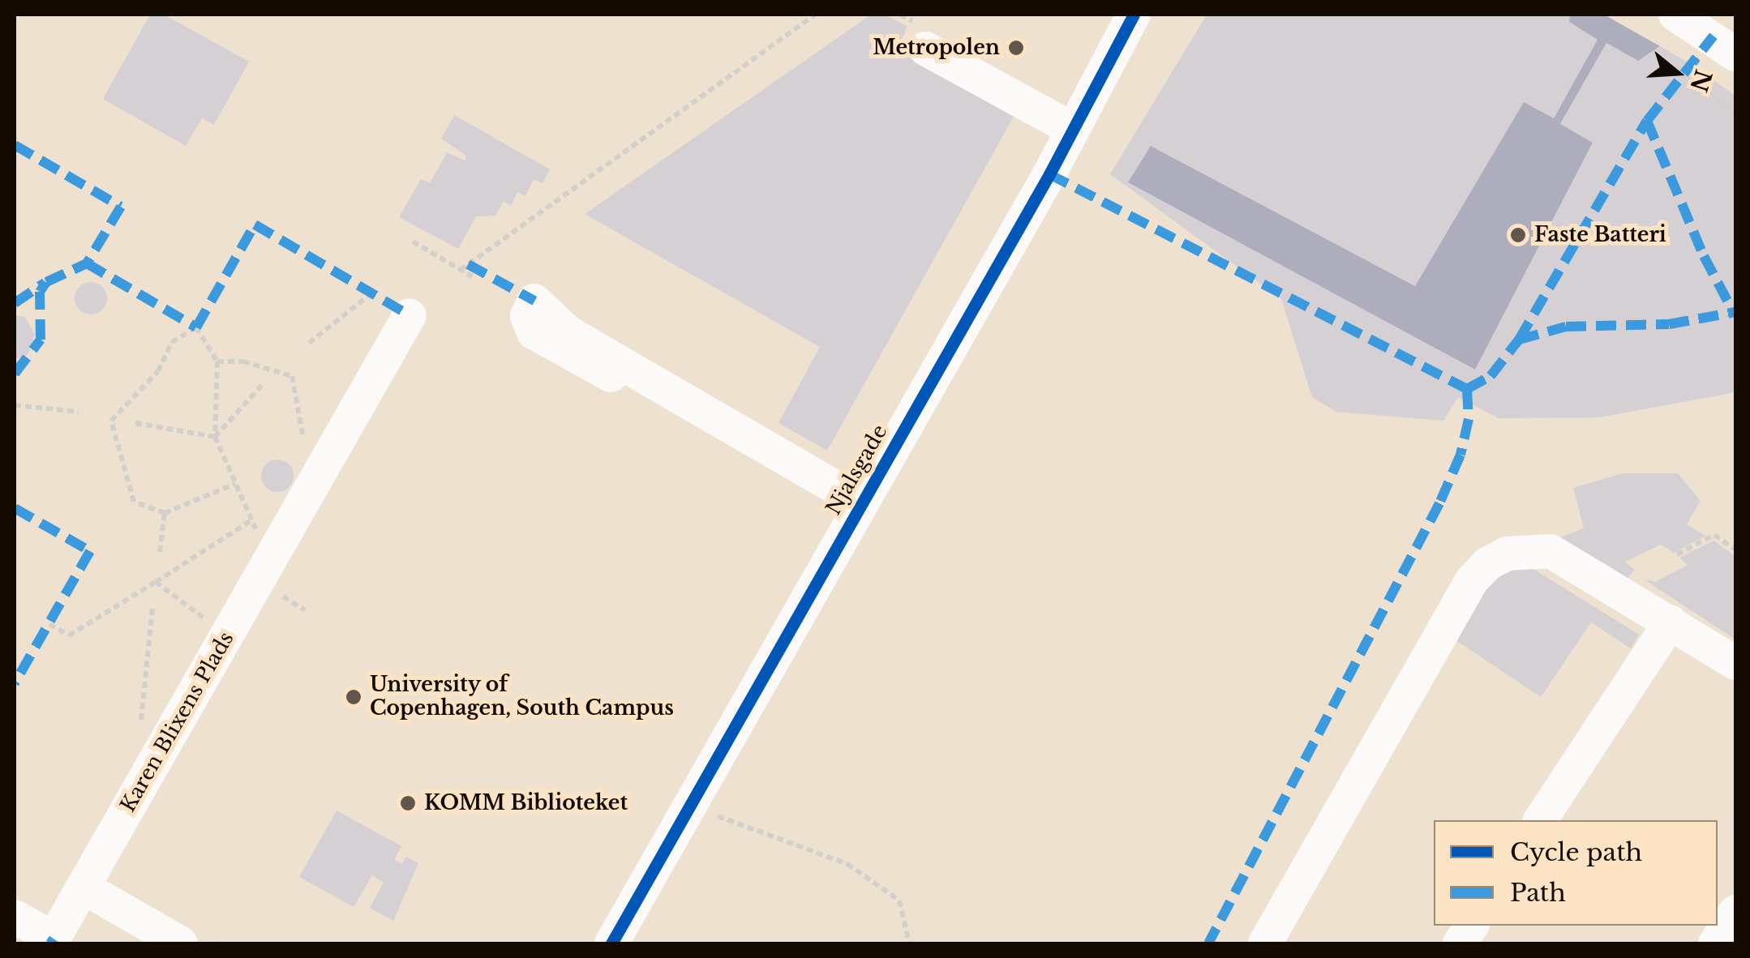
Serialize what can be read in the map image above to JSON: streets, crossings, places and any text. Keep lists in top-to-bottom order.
{
  "streets": {
    "street": ["Njalsgade", "Karen Blixens Plads"]
  },
  "places": [
    "Metropolen",
    "Faste Batteri",
    "University of Copenhagen, South Campus",
    "KOMM Biblioteket"
  ],
  "legend": ["Cycle path", "Path"],
  "north": "right"
}
